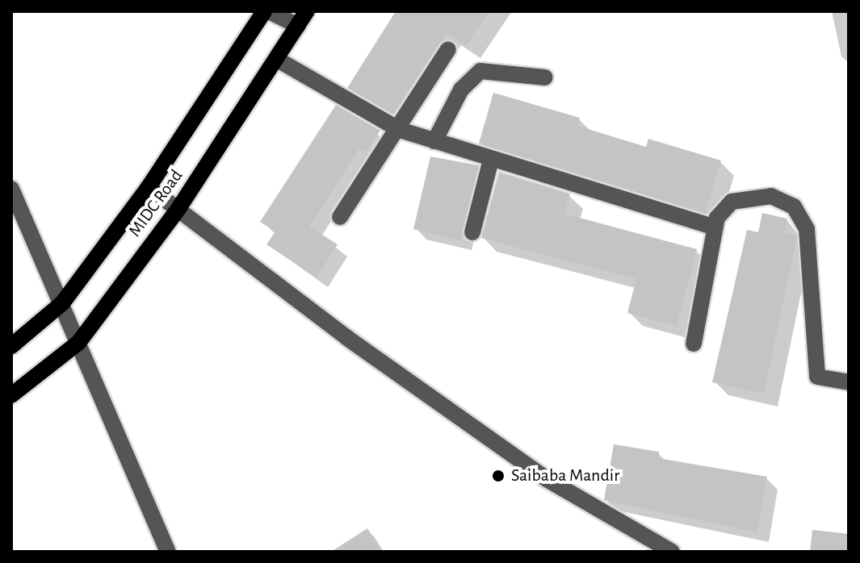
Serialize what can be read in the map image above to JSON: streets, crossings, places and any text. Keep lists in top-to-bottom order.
{
  "streets": {
    "main road": ["MIDC Road"]
  },
  "places": ["Saibaba Mandir"]
}
